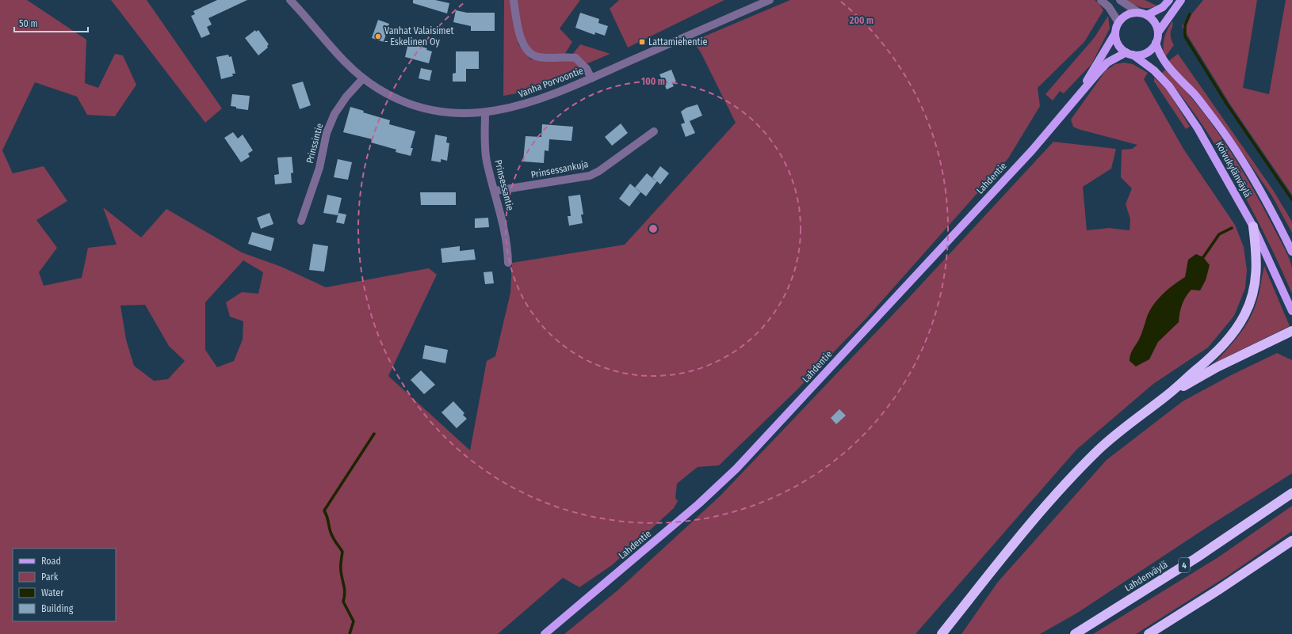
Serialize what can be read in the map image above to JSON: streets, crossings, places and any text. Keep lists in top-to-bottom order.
{
  "streets": {
    "highway": ["4", "Lahdenväylä"],
    "main road": ["Koivukylänväylä", "Lahdentie"],
    "street": [
      "Vanha Porvoontie",
      "Prinssintie",
      "Prinsessankuja",
      "Prinsessantie"
    ]
  },
  "crossings": [
    ["Vanha Porvoontie", "Prinssintie"],
    ["Vanha Porvoontie", "Prinsessantie"],
    ["Prinsessankuja", "Prinsessantie"],
    ["Koivukylänväylä", "Lahdentie"]
  ],
  "places": {
    "other": ["Vanhat Valaisimet - Eskelinen Oy"],
    "transit": ["Lattamiehentie"]
  },
  "legend": [
    "Road",
    "Park",
    "Water",
    "Building"
  ],
  "scale_bar": "50 m",
  "rings": ["200 m", "100 m"]
}
